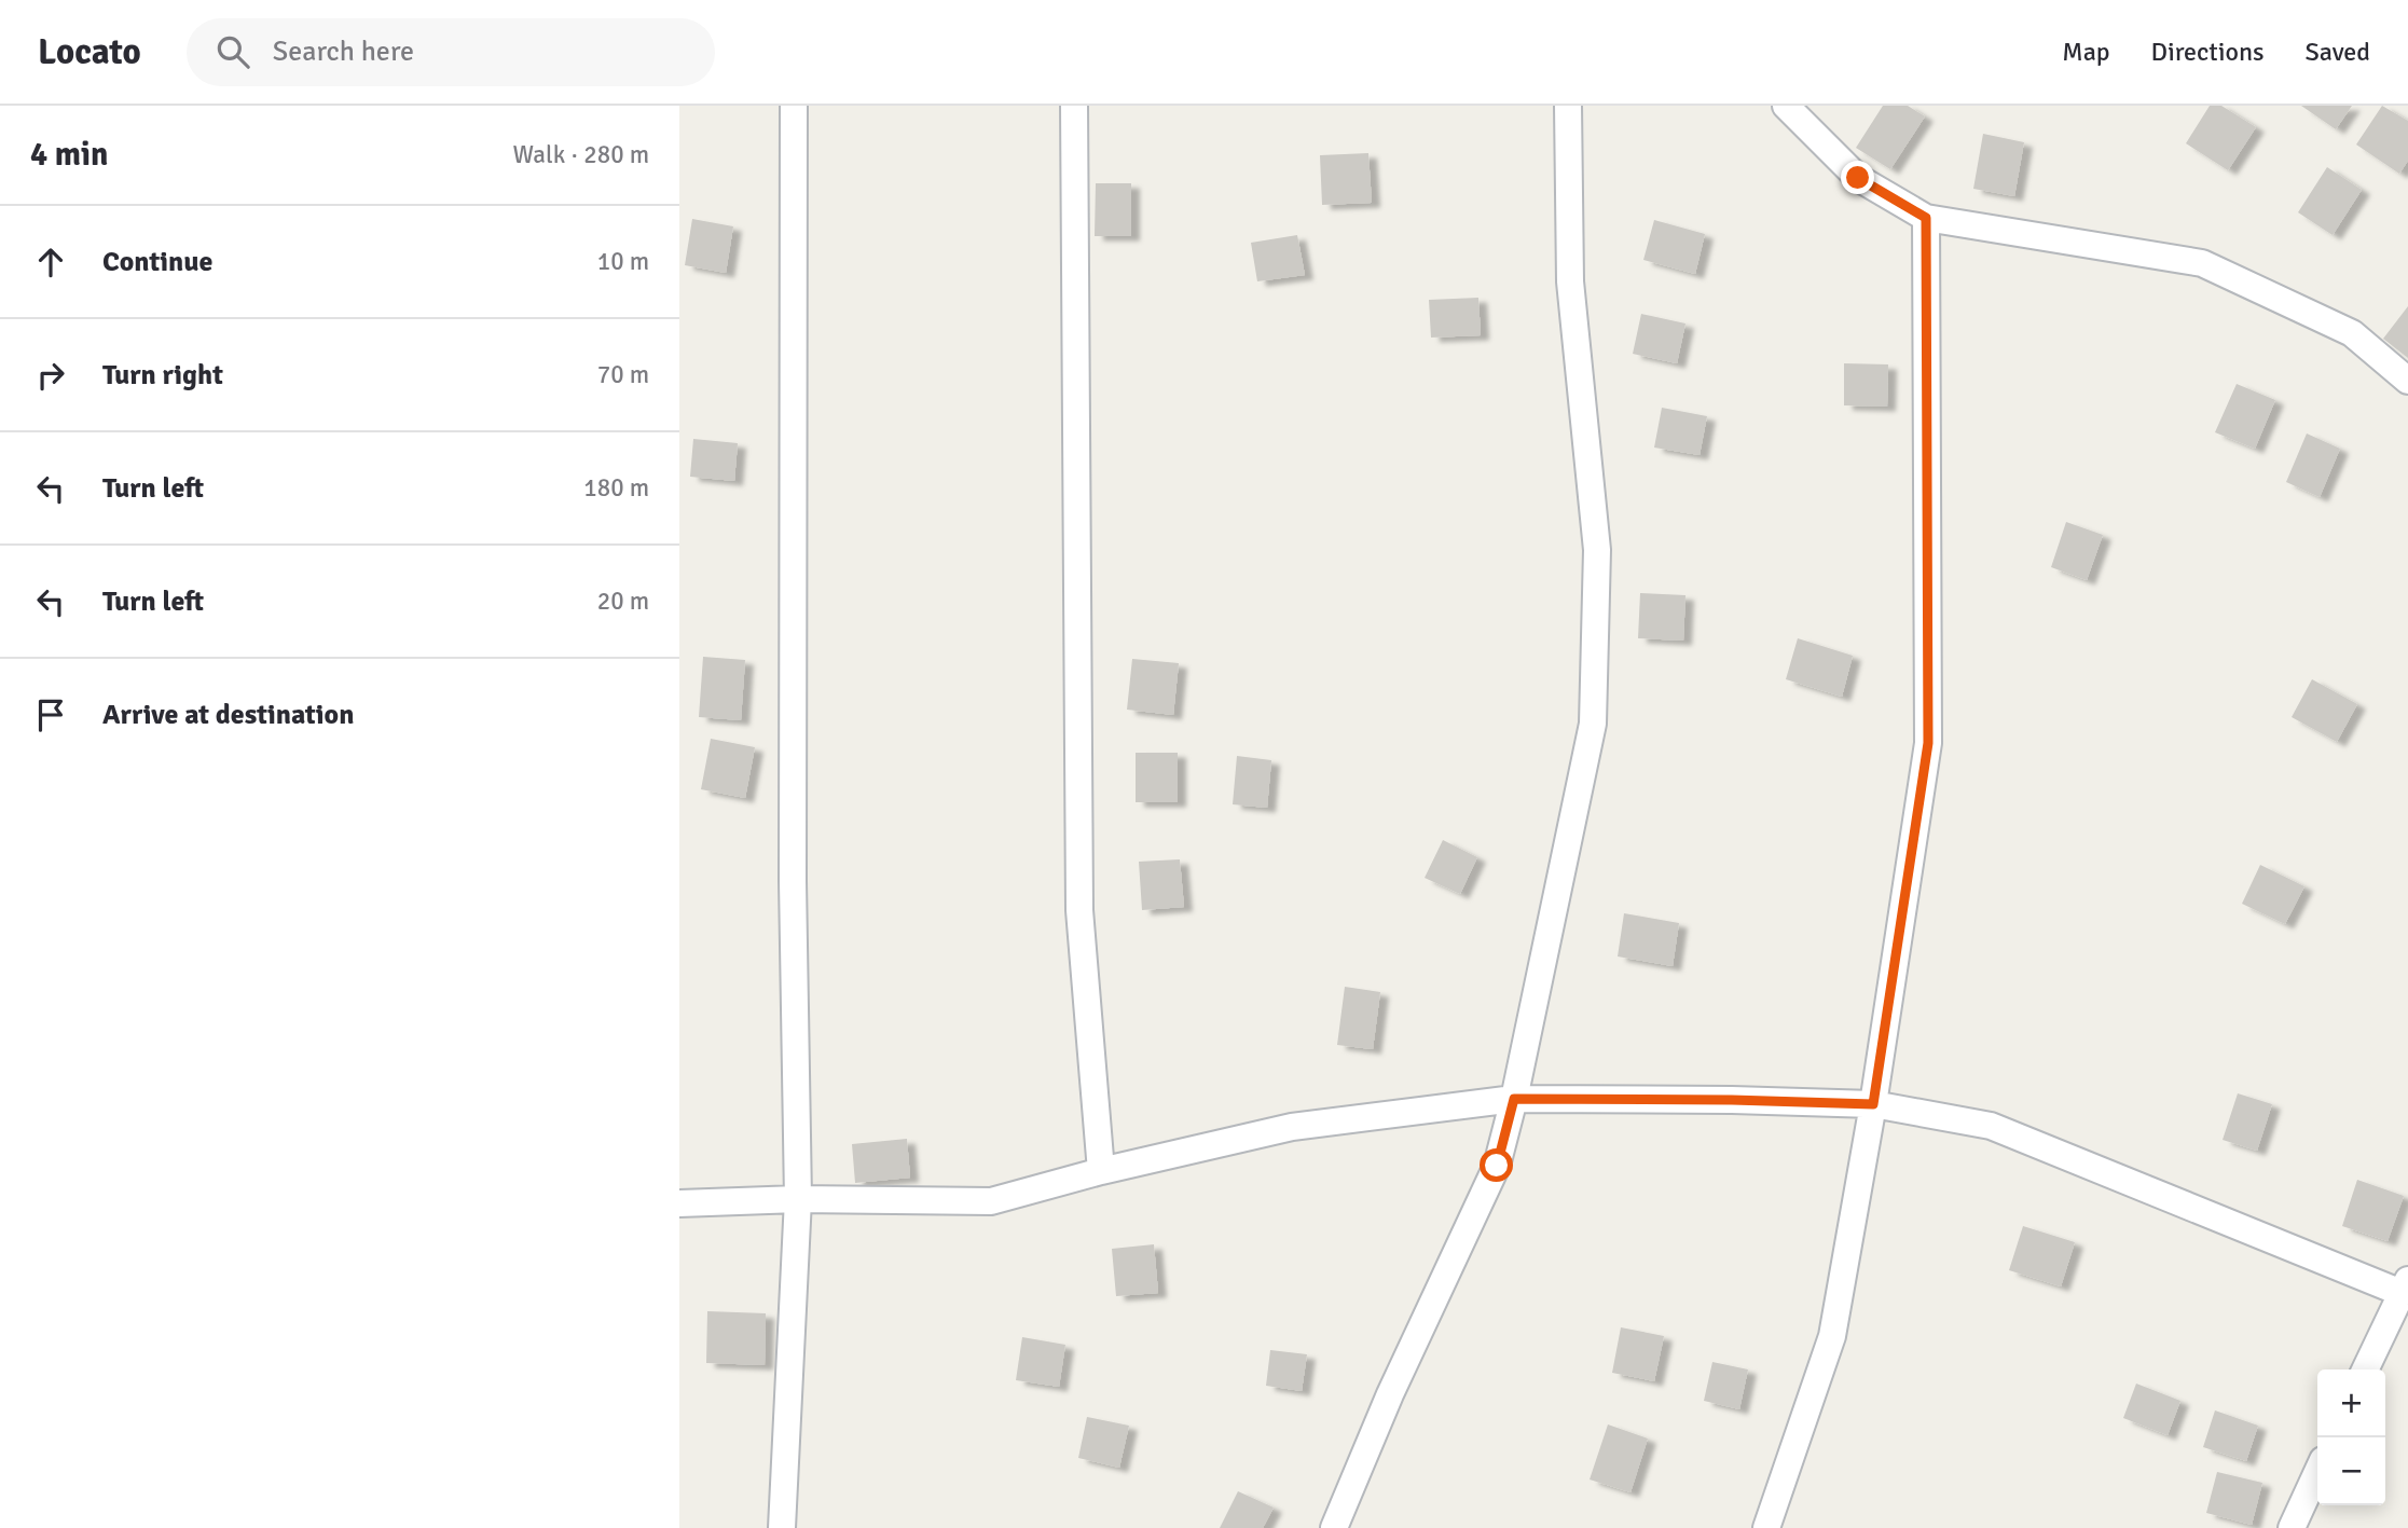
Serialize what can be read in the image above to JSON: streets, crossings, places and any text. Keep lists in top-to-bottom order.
{
  "page": {
    "header": "Locato",
    "search": "Search here",
    "nav": ["Map", "Directions", "Saved"],
    "heading": ["4 min", "Walk · 280 m"],
    "list": [
      ["Continue", "10 m"],
      ["Turn right", "70 m"],
      ["Turn left", "180 m"],
      ["Turn left", "20 m"],
      "Arrive at destination"
    ],
    "map_buttons": ["+", "−"]
  }
}
